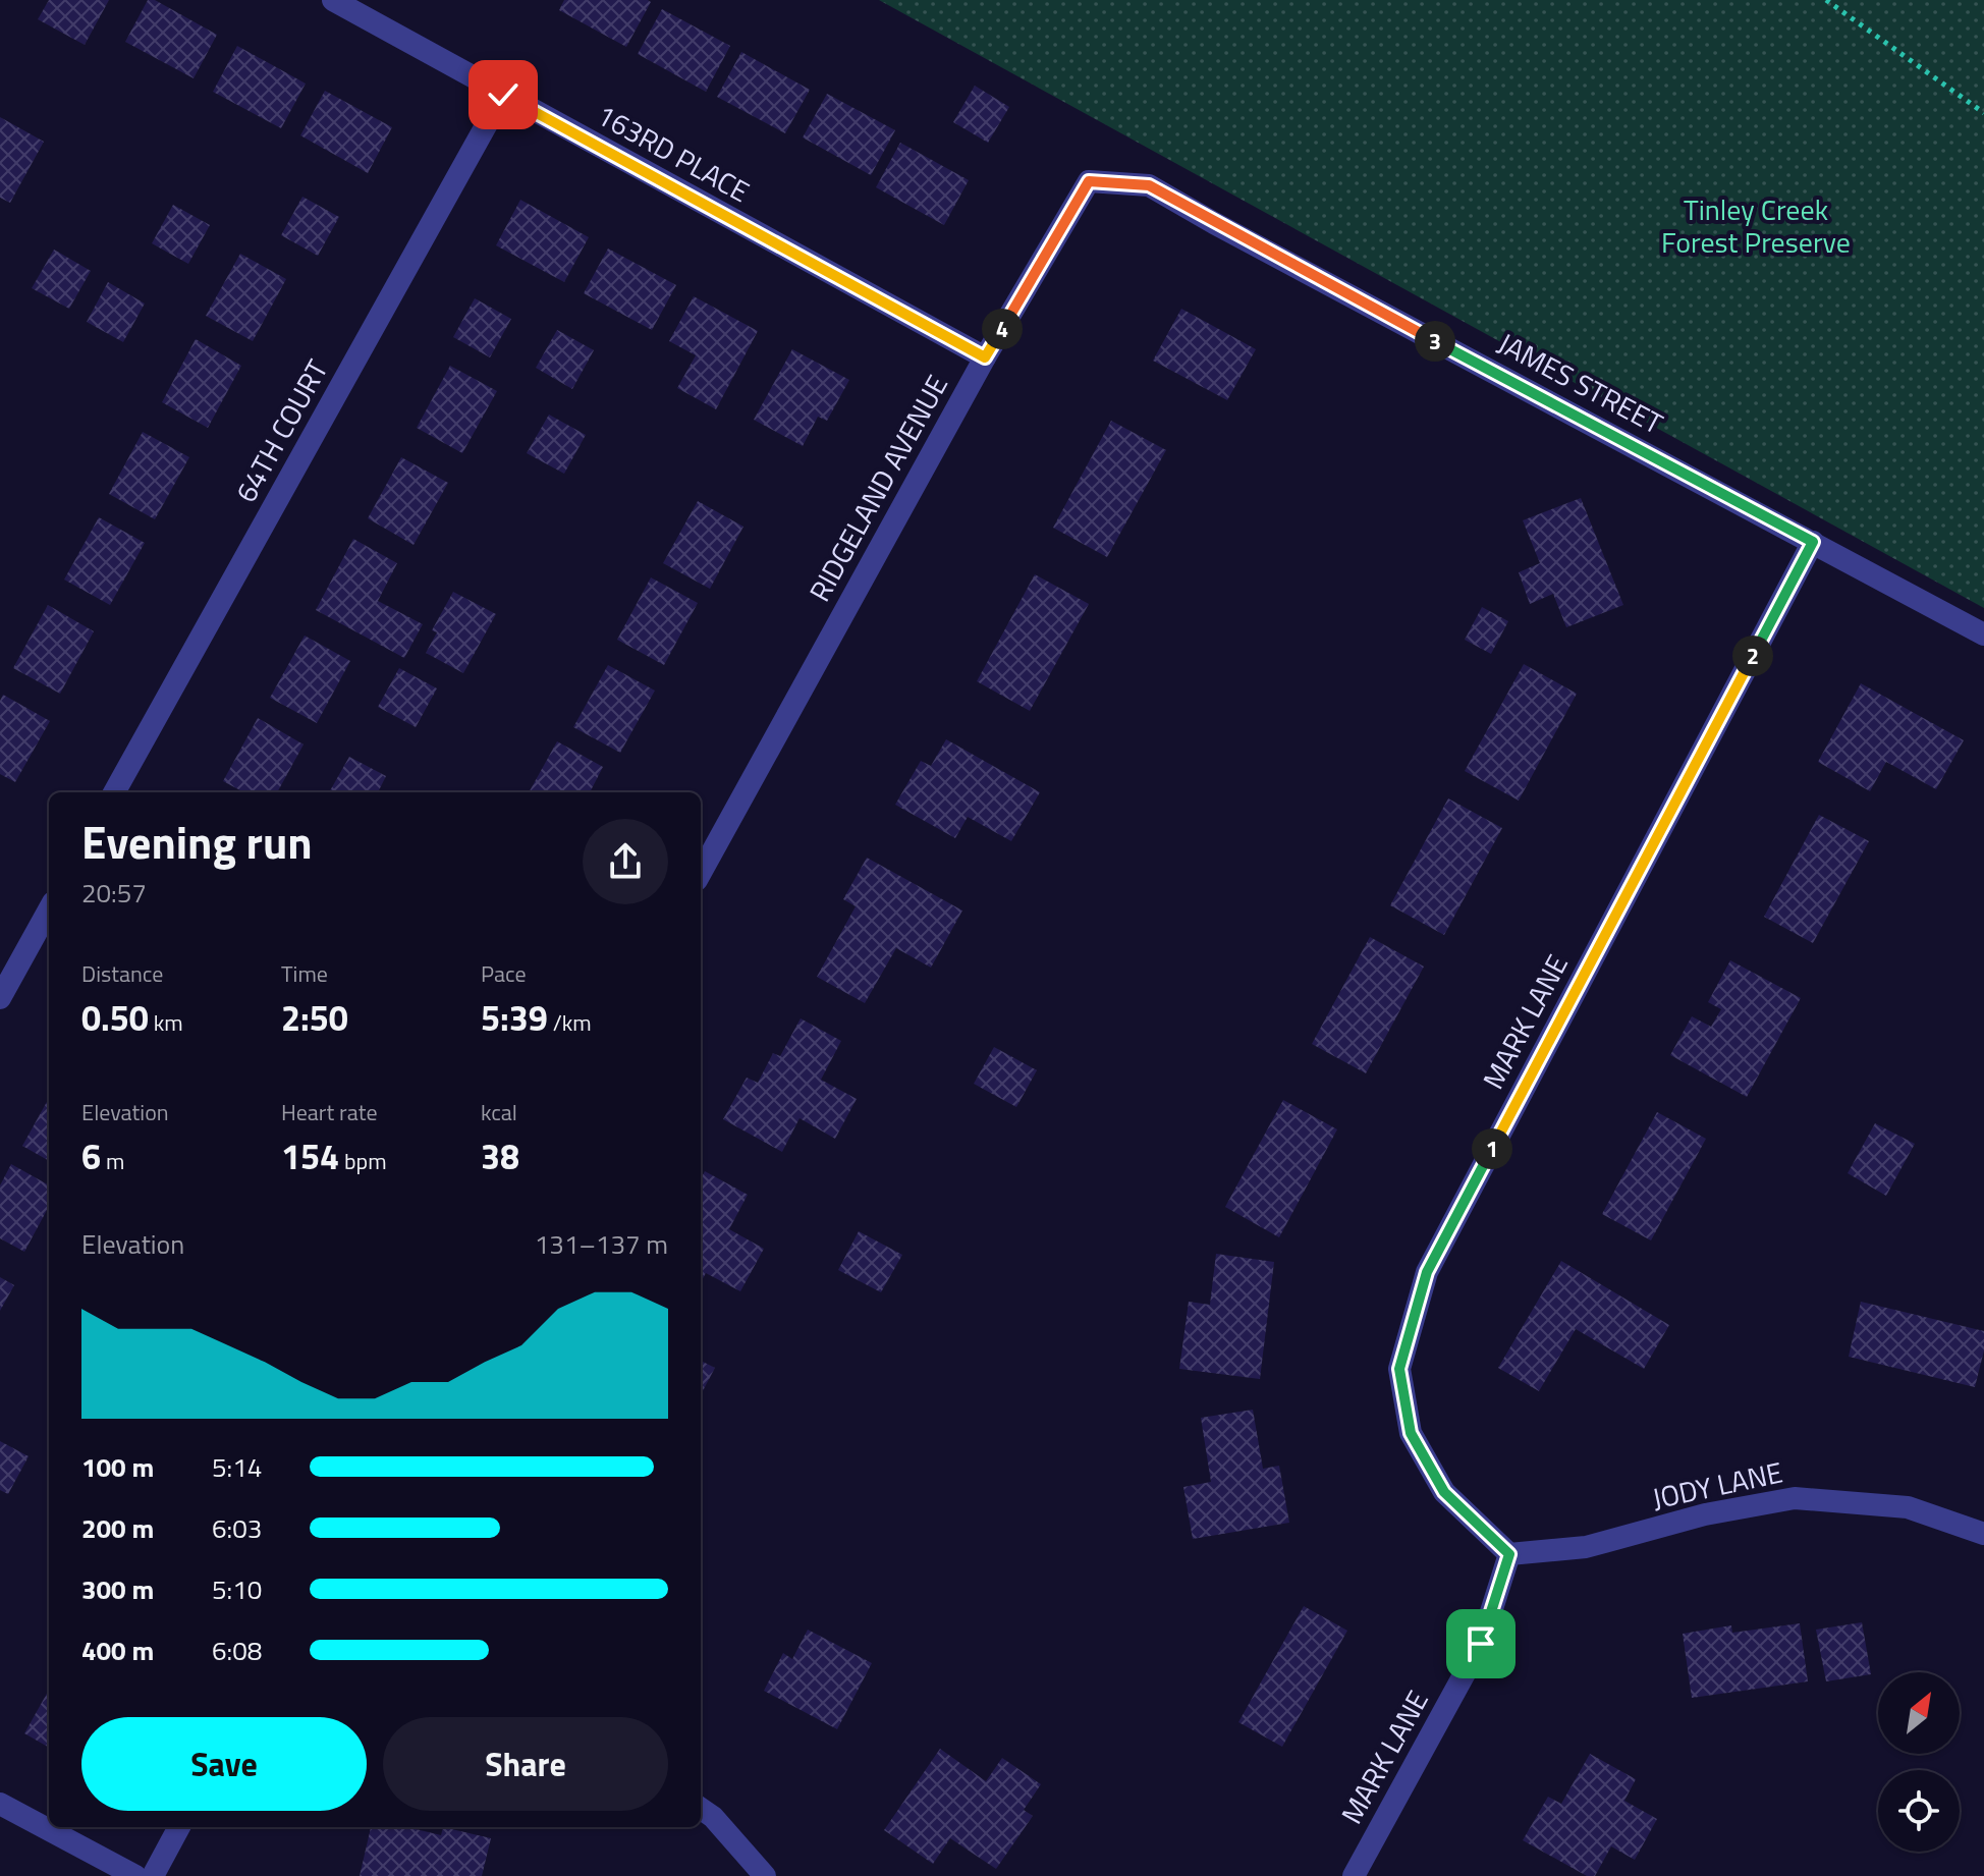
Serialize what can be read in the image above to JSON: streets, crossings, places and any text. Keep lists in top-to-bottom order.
{
  "streets": {
    "street": [
      "163RD PLACE",
      "JAMES STREET",
      "64TH COURT",
      "RIDGELAND AVENUE",
      "MARK LANE",
      "JODY LANE"
    ]
  },
  "crossings": [
    ["163RD PLACE", "64TH COURT"],
    ["163RD PLACE", "RIDGELAND AVENUE"],
    ["JAMES STREET", "RIDGELAND AVENUE"],
    ["JAMES STREET", "MARK LANE"],
    ["MARK LANE", "JODY LANE"]
  ],
  "parks": ["Tinley Creek Forest Preserve"],
  "north": "top right",
  "page": {
    "pins": [
      "4",
      "3",
      "2",
      "1"
    ],
    "heading": ["Evening run", "20:57"],
    "stats": [
      ["Distance", "0.50 km"],
      ["Time", "2:50"],
      ["Pace", "5:39 /km"],
      ["Elevation", "6 m"],
      ["Heart rate", "154 bpm"],
      ["kcal", "38"]
    ],
    "chart": ["Elevation", "131–137 m"],
    "list": [
      {
        "name": "100 m",
        "note": "5:14"
      },
      {
        "name": "200 m",
        "note": "6:03"
      },
      {
        "name": "300 m",
        "note": "5:10"
      },
      {
        "name": "400 m",
        "note": "6:08"
      }
    ],
    "buttons": ["Save", "Share"]
  }
}
